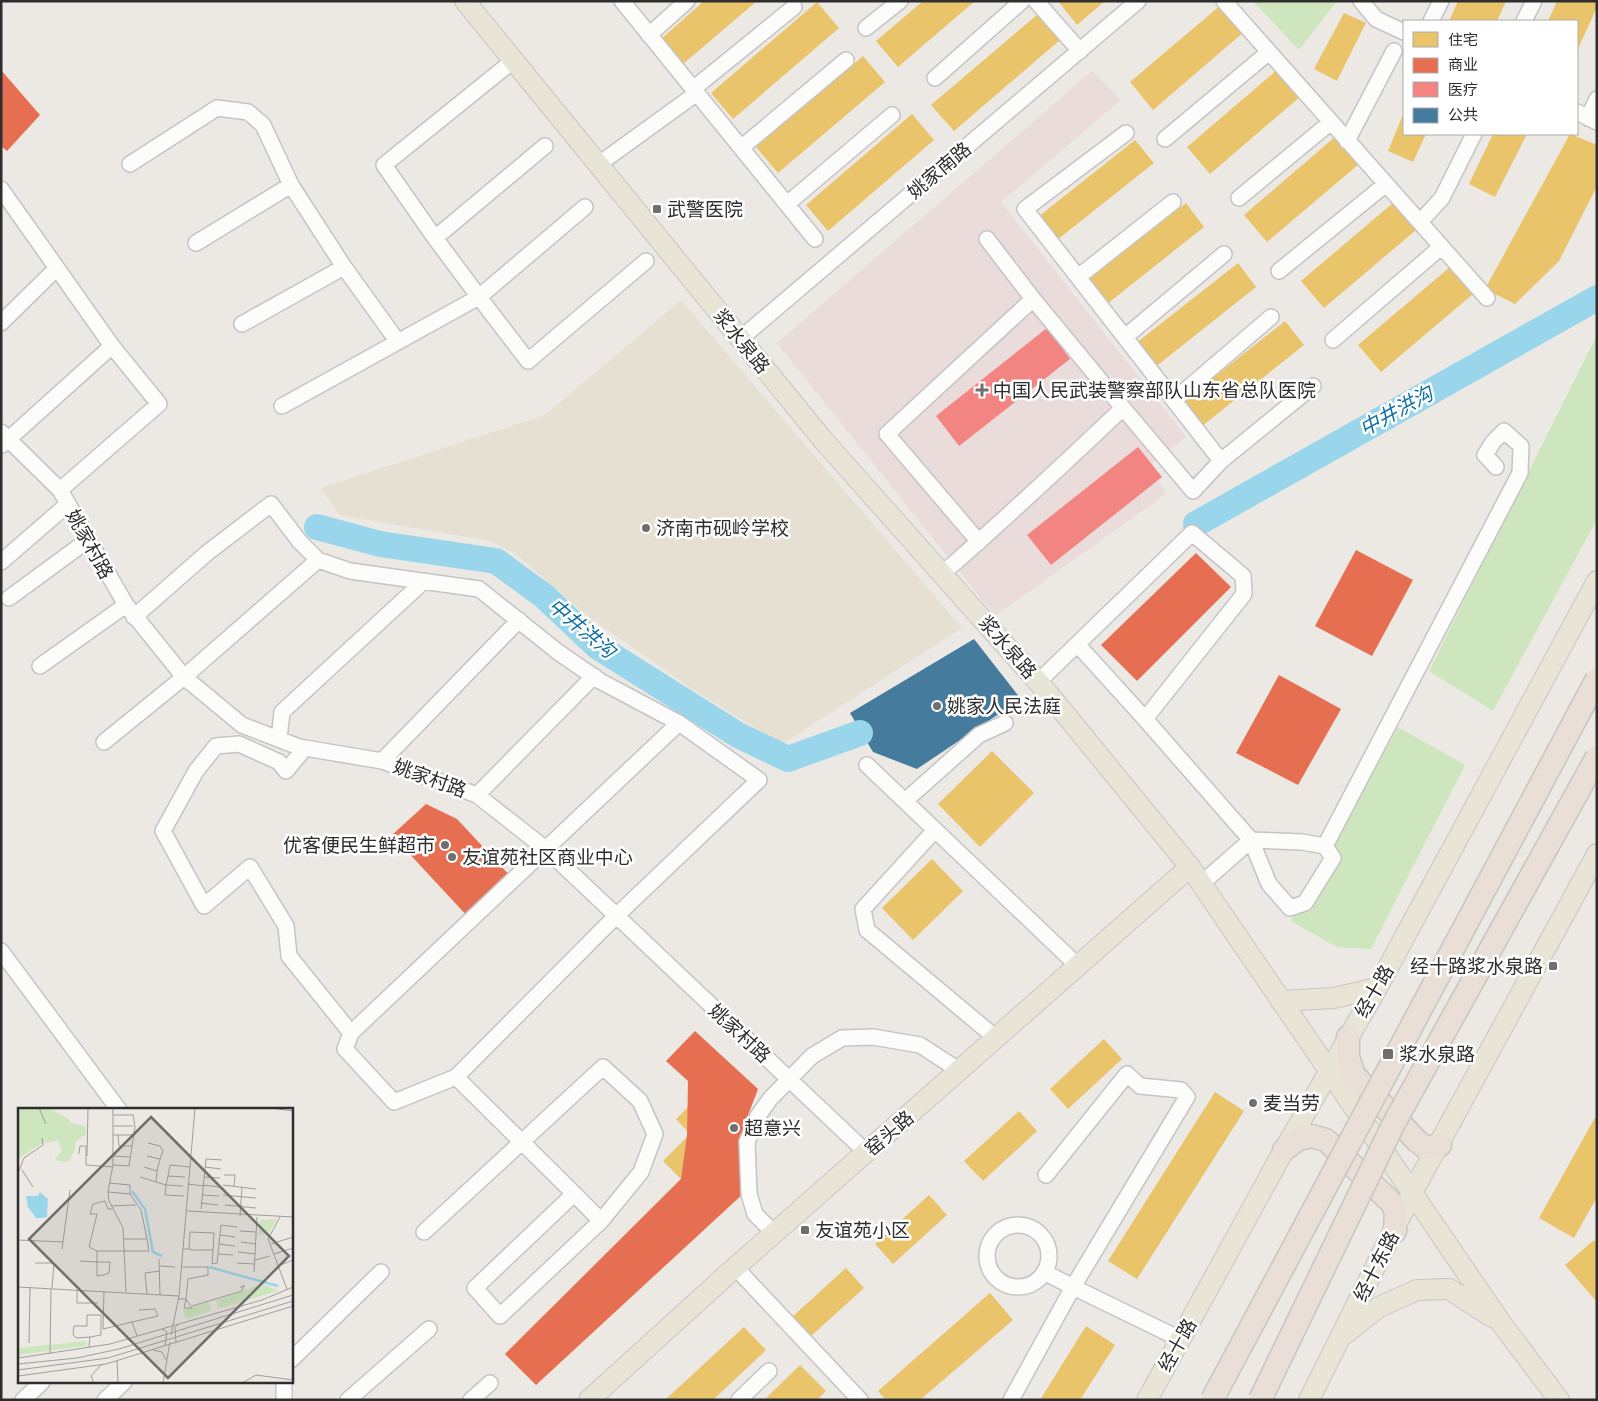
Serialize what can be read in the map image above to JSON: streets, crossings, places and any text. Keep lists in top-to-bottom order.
{
  "streets": {
    "main road": [
      "浆水泉路",
      "经十路",
      "窑头路",
      "经十东路"
    ],
    "street": ["姚家南路", "姚家村路"]
  },
  "crossings": [
    ["姚家南路", "浆水泉路"],
    ["浆水泉路", "经十路"],
    ["浆水泉路", "窑头路"],
    ["浆水泉路", "经十东路"],
    ["姚家村路", "窑头路"]
  ],
  "water": ["中井洪沟"],
  "places": {
    "transit": [
      "武警医院",
      "经十路浆水泉路",
      "浆水泉路",
      "友谊苑小区"
    ],
    "health": ["中国人民武装警察部队山东省总队医院"],
    "other": [
      "济南市砚岭学校",
      "姚家人民法庭",
      "优客便民生鲜超市",
      "友谊苑社区商业中心",
      "麦当劳",
      "超意兴"
    ]
  },
  "legend": [
    "住宅",
    "商业",
    "医疗",
    "公共"
  ]
}
